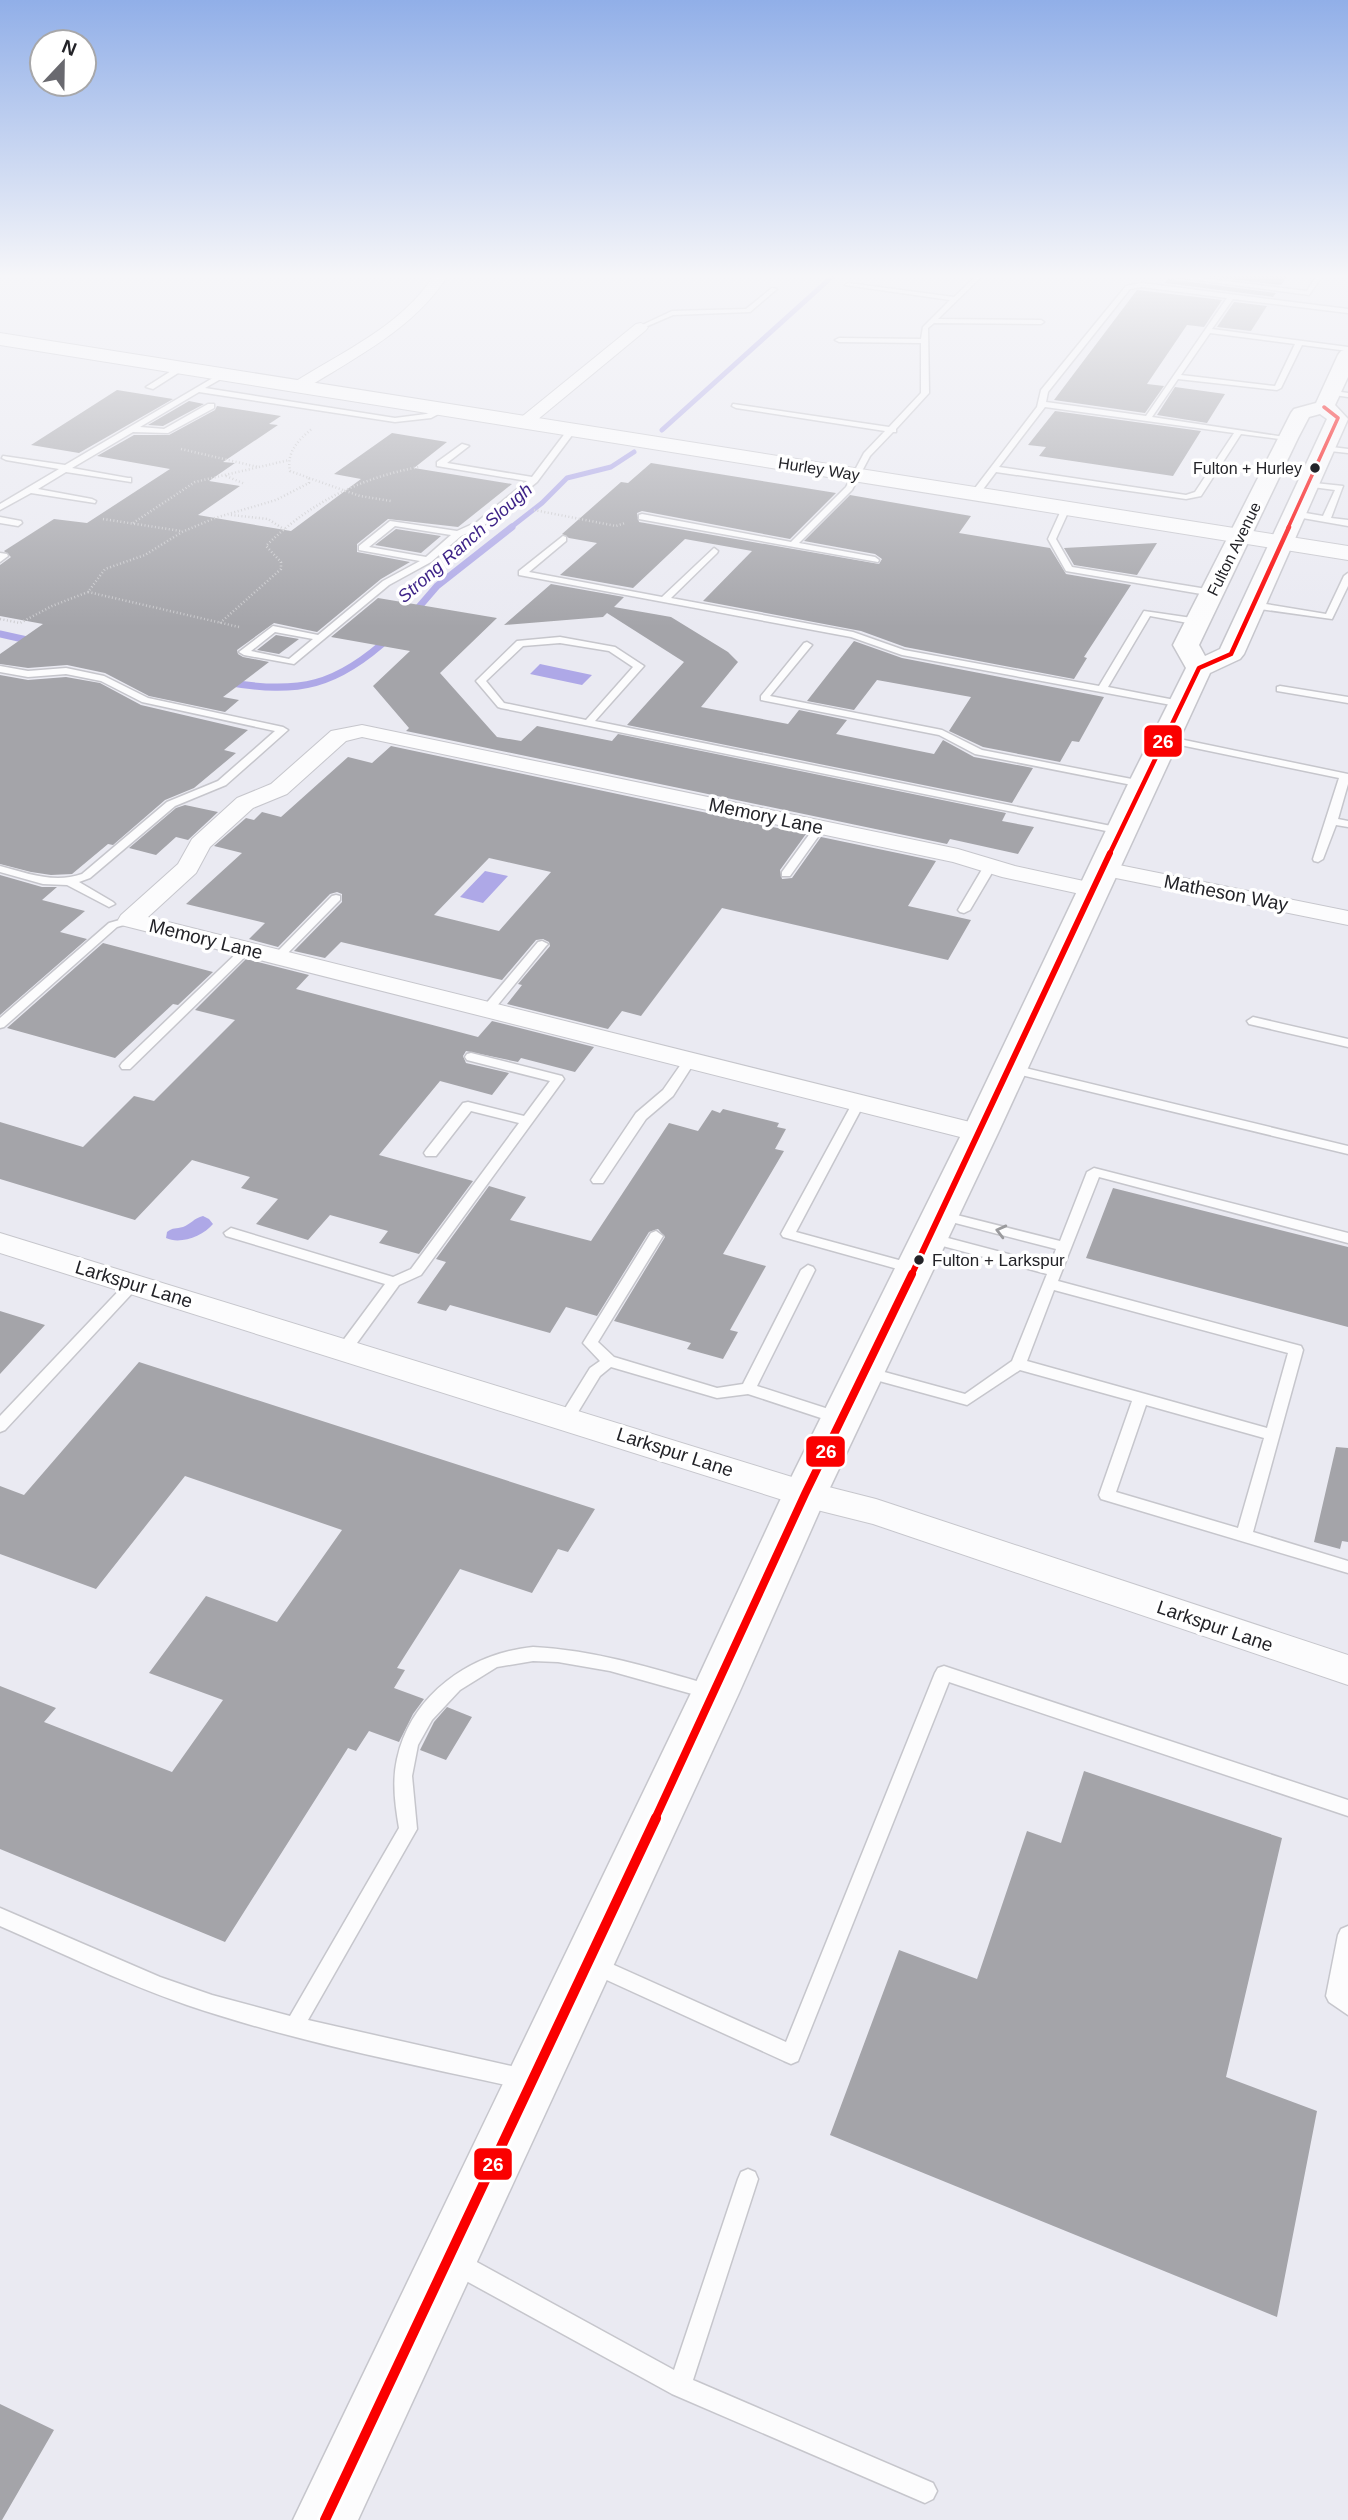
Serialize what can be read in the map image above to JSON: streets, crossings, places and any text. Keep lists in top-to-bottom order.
{
  "streets": {
    "main road": ["Fulton Avenue"],
    "street": [
      "Hurley Way",
      "Memory Lane",
      "Matheson Way",
      "Larkspur Lane"
    ]
  },
  "crossings": [
    ["Hurley Way", "Fulton Avenue"],
    ["Memory Lane", "Matheson Way"]
  ],
  "water": ["Strong Ranch Slough"],
  "places": ["Fulton + Hurley", "Fulton + Larkspur"],
  "lines": ["transit line 26"],
  "north": "top"
}
